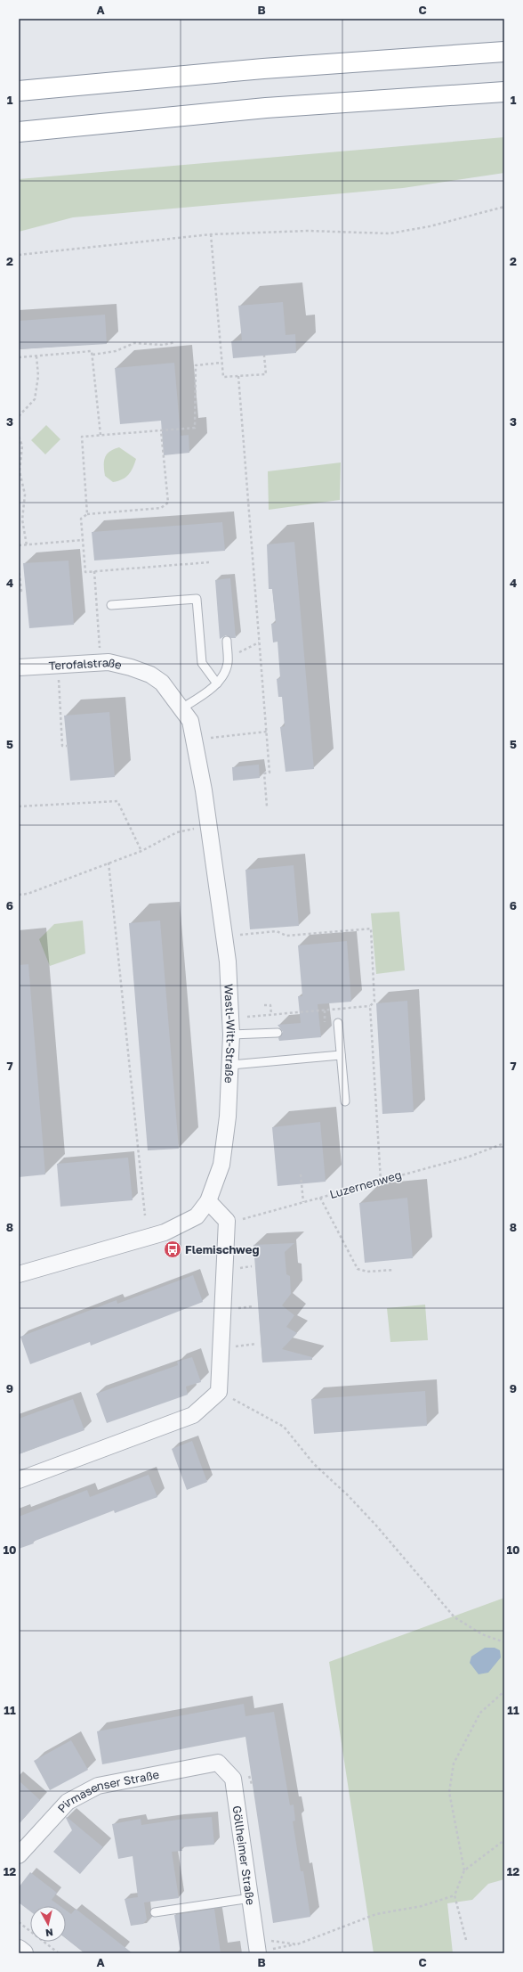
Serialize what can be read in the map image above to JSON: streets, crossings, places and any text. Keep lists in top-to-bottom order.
{
  "streets": {
    "street": [
      "Terofalstraße",
      "Wastl-Witt-Straße",
      "Pirmasenser Straße",
      "Göllheimer Straße"
    ],
    "path": ["Luzernenweg"]
  },
  "crossings": [
    ["Terofalstraße", "Wastl-Witt-Straße"],
    ["Pirmasenser Straße", "Göllheimer Straße"]
  ],
  "places": {
    "bus stop": ["Flemischweg"]
  },
  "north": "bottom",
  "grid": {
    "columns": ["A", "B", "C"],
    "rows": [
      "1",
      "2",
      "3",
      "4",
      "5",
      "6",
      "7",
      "8",
      "9",
      "10",
      "11",
      "12"
    ]
  }
}
